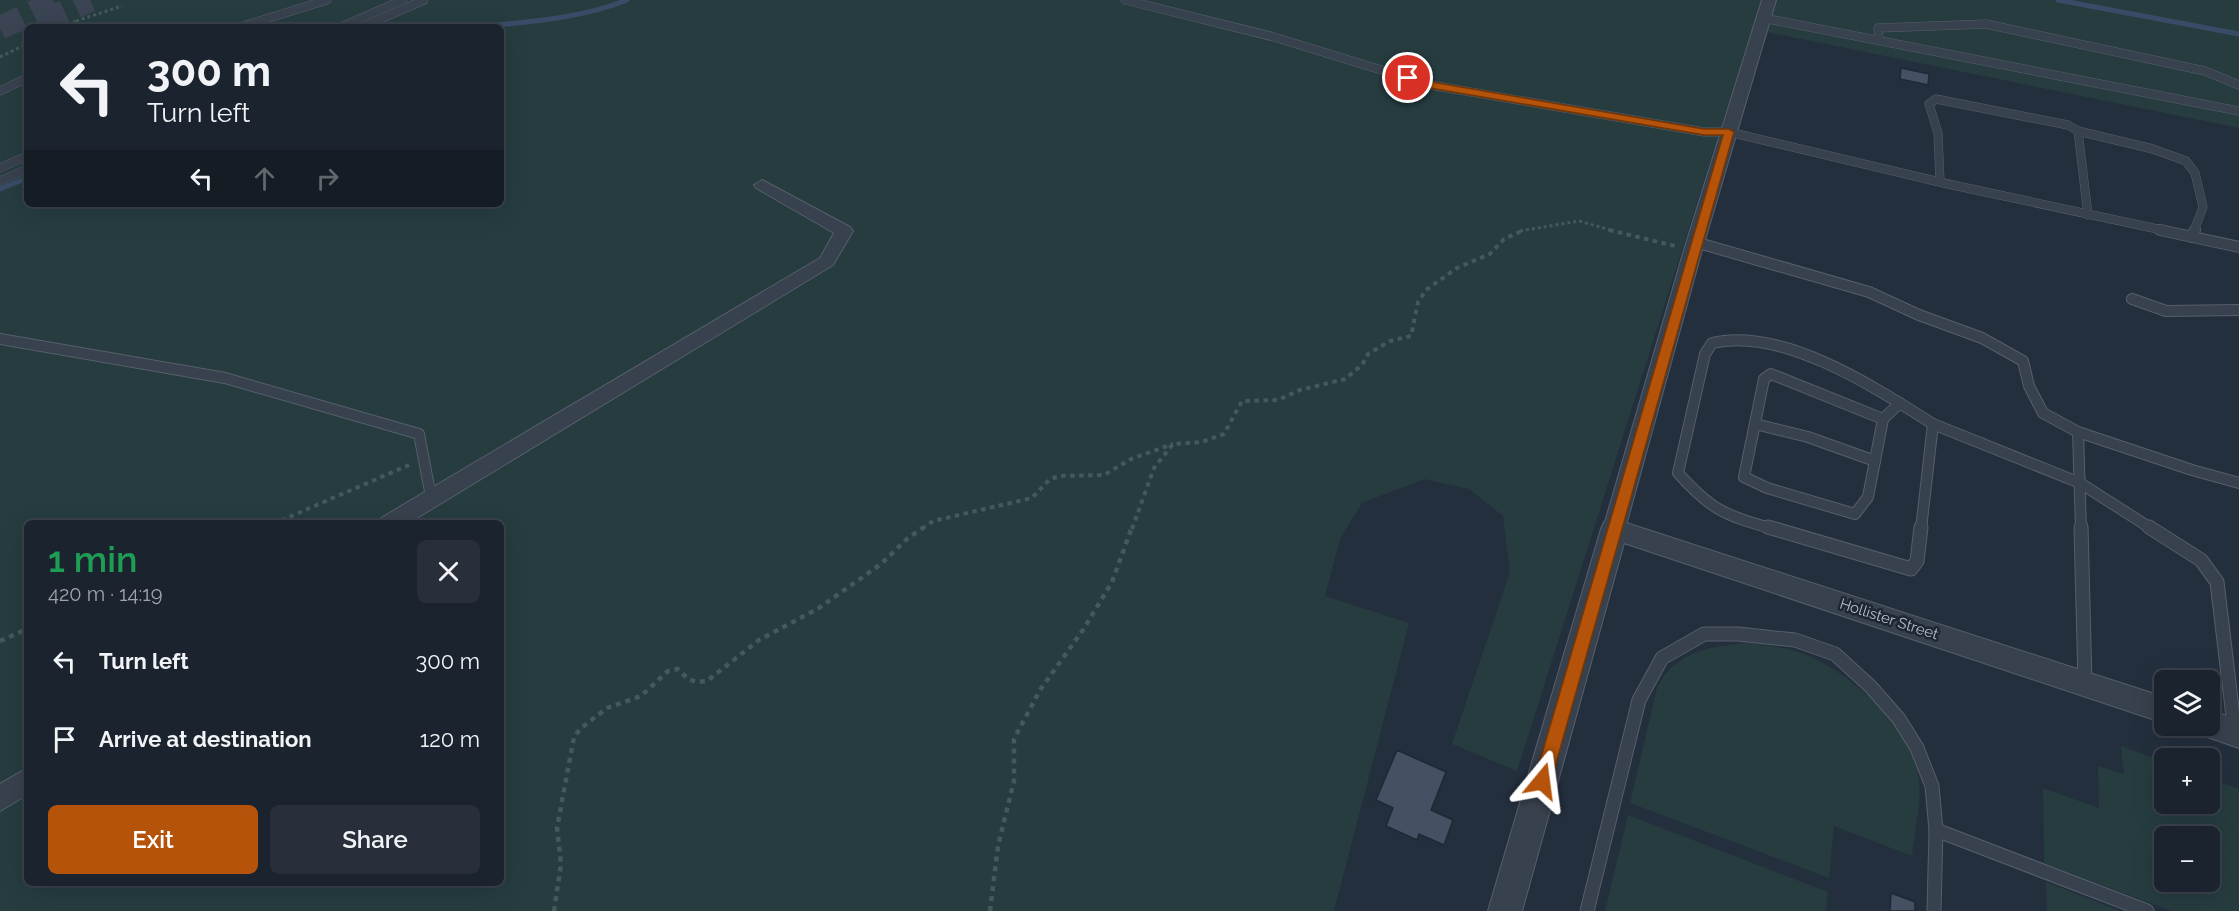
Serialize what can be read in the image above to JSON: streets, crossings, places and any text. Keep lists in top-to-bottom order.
{
  "streets": {
    "street": ["Hollister Street"]
  },
  "page": {
    "turn": ["300 m", "Turn left"],
    "heading": ["1 min", "420 m · 14:19"],
    "list": [
      {
        "name": "Turn left",
        "value": "300 m"
      },
      {
        "name": "Arrive at destination",
        "value": "120 m"
      }
    ],
    "map_buttons": ["+", "−"],
    "buttons": ["Exit", "Share"]
  }
}
